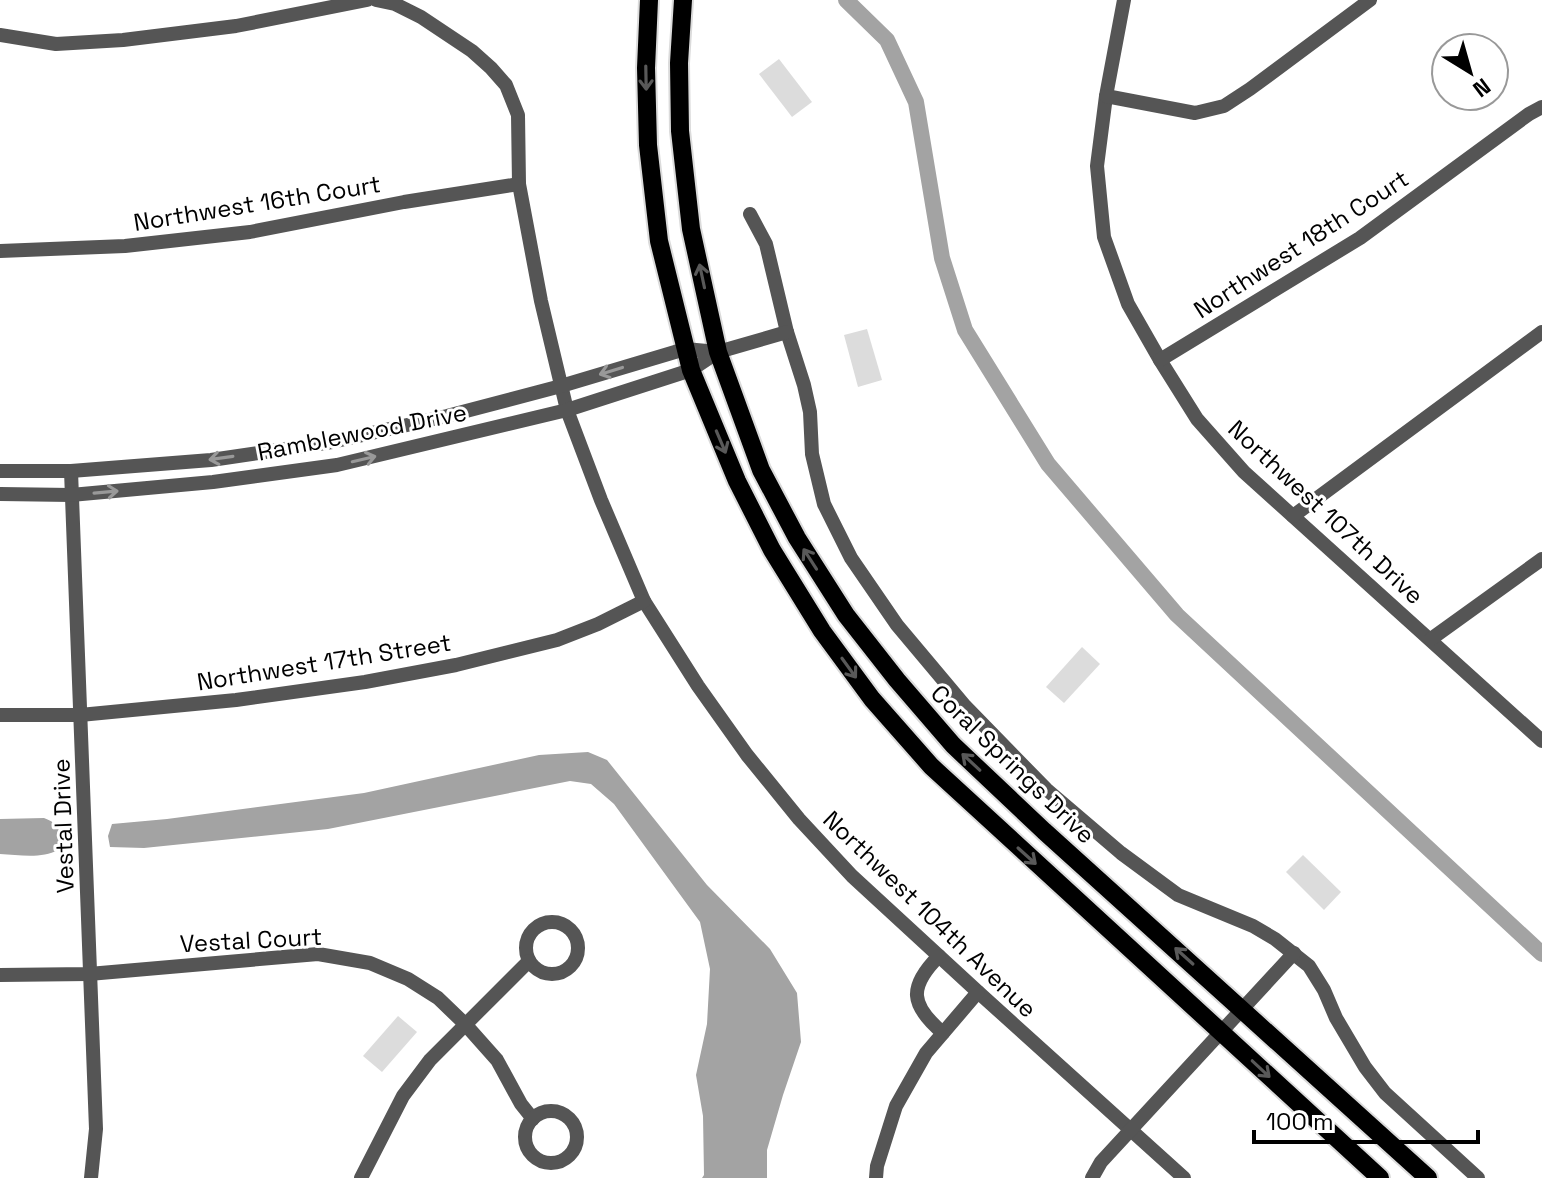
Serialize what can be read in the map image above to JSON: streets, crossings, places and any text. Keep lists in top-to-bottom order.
{
  "streets": {
    "main road": ["Coral Springs Drive"],
    "street": [
      "Northwest 16th Court",
      "Northwest 18th Court",
      "Ramblewood Drive",
      "Northwest 107th Drive",
      "Northwest 17th Street",
      "Vestal Drive",
      "Northwest 104th Avenue",
      "Vestal Court"
    ]
  },
  "crossings": [
    ["Northwest 16th Court", "Northwest 104th Avenue"],
    ["Northwest 18th Court", "Northwest 107th Drive"],
    ["Ramblewood Drive", "Coral Springs Drive"],
    ["Ramblewood Drive", "Vestal Drive"],
    ["Ramblewood Drive", "Northwest 104th Avenue"],
    ["Northwest 17th Street", "Vestal Drive"],
    ["Northwest 17th Street", "Northwest 104th Avenue"],
    ["Vestal Drive", "Vestal Court"]
  ],
  "scale_bar": "100 m",
  "north": "bottom right"
}
